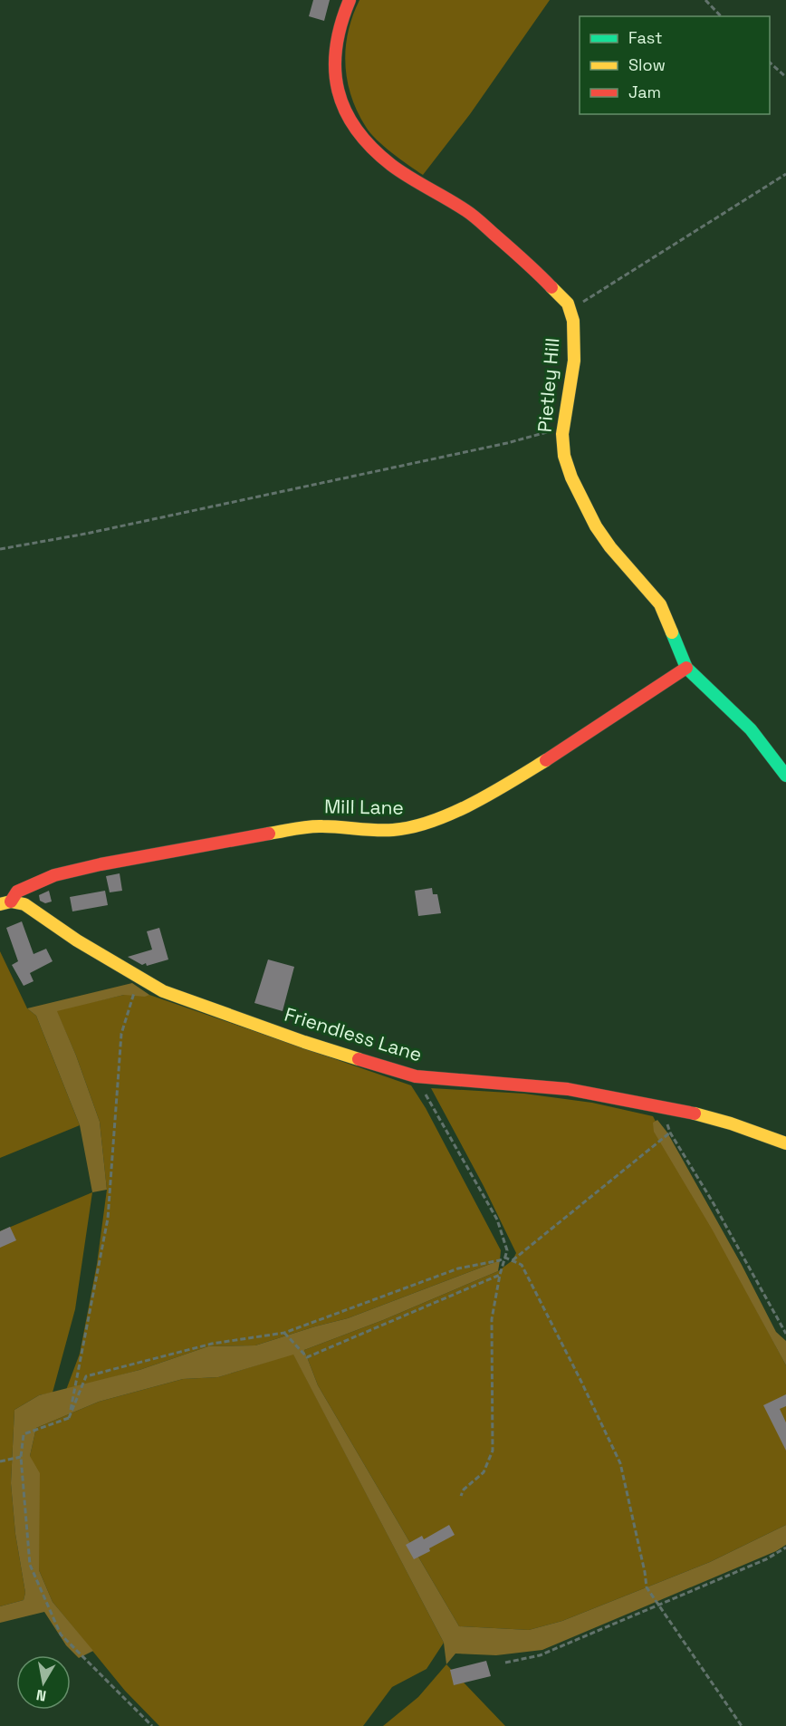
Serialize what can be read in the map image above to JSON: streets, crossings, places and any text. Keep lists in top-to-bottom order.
{
  "streets": {
    "street": ["Pietley Hill", "Mill Lane", "Friendless Lane"]
  },
  "crossings": [
    ["Pietley Hill", "Mill Lane"],
    ["Mill Lane", "Friendless Lane"]
  ],
  "legend": ["Fast", "Slow", "Jam"],
  "north": "bottom"
}
